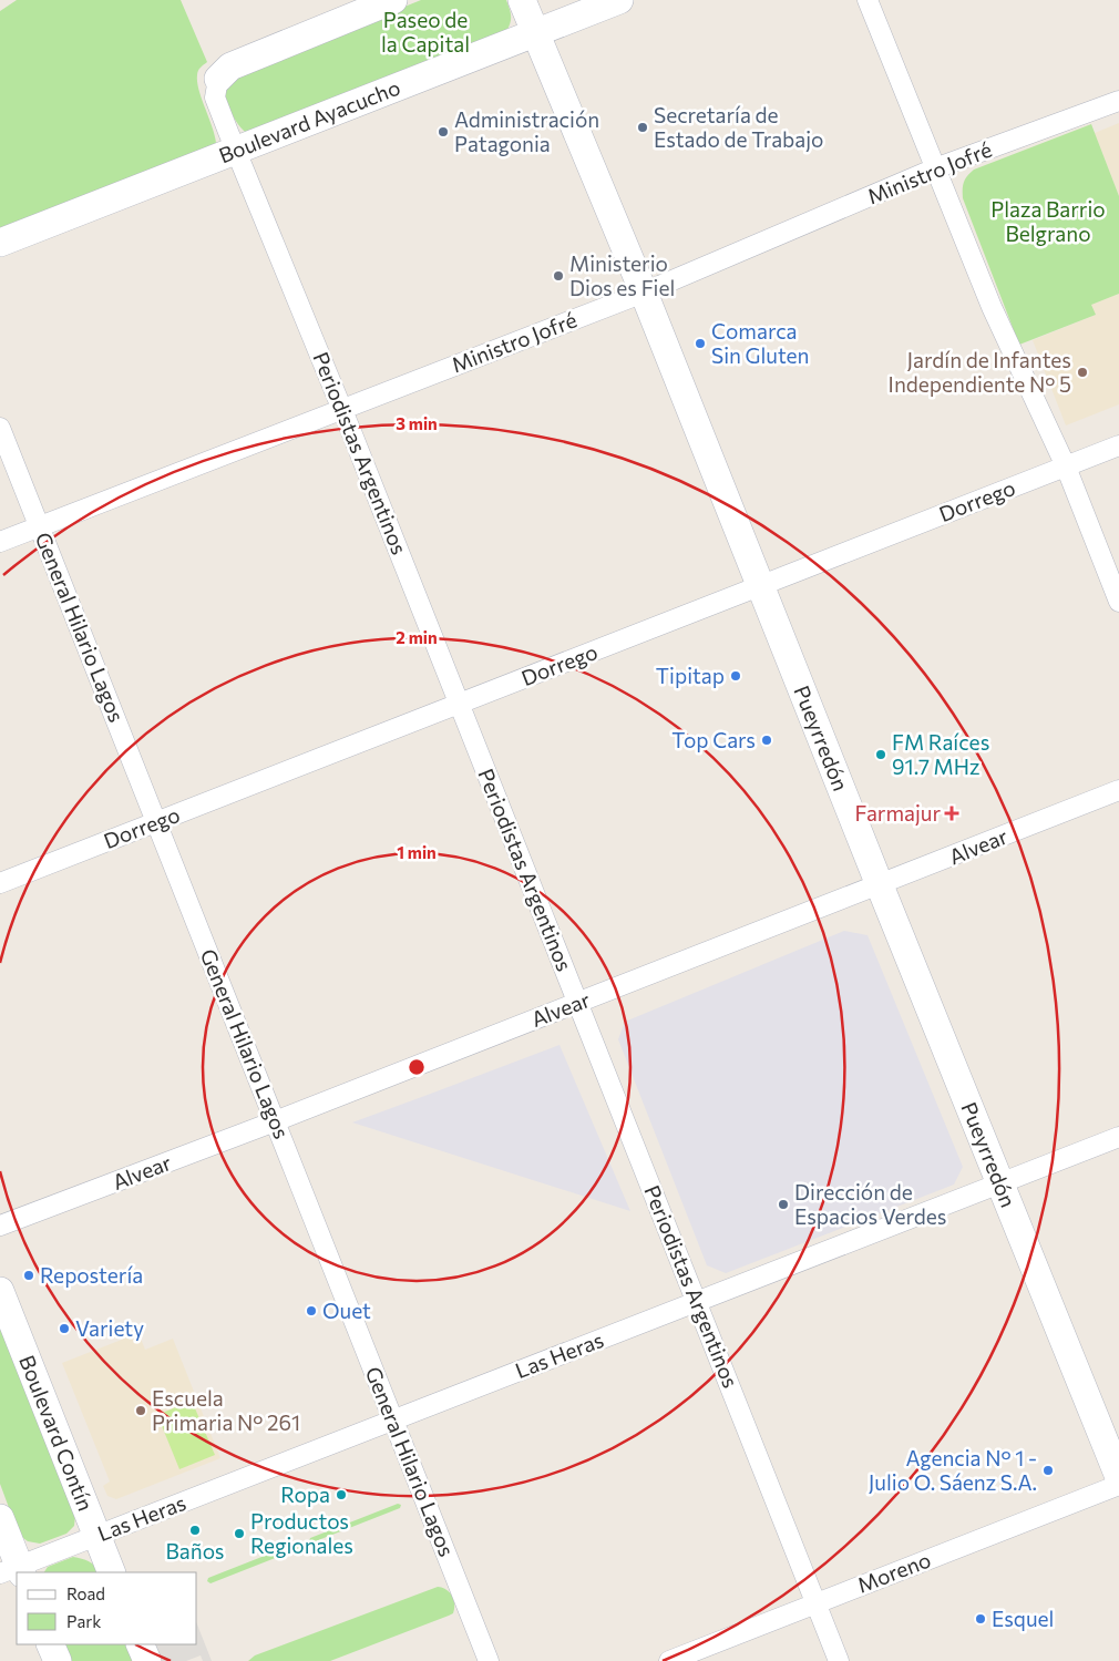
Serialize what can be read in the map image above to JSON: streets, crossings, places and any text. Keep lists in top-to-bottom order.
{
  "streets": {
    "main road": ["Boulevard Ayacucho", "Pueyrredón", "Boulevard Contín"],
    "street": [
      "Ministro Jofré",
      "Periodistas Argentinos",
      "Dorrego",
      "General Hilario Lagos",
      "Alvear",
      "Las Heras",
      "Moreno"
    ]
  },
  "crossings": [
    ["Boulevard Ayacucho", "Periodistas Argentinos"],
    ["Boulevard Ayacucho", "Pueyrredón"],
    ["Ministro Jofré", "Periodistas Argentinos"],
    ["Ministro Jofré", "General Hilario Lagos"],
    ["Ministro Jofré", "Pueyrredón"],
    ["Periodistas Argentinos", "Dorrego"],
    ["Periodistas Argentinos", "Alvear"],
    ["Periodistas Argentinos", "Las Heras"],
    ["Periodistas Argentinos", "Moreno"],
    ["Dorrego", "General Hilario Lagos"],
    ["Dorrego", "Pueyrredón"],
    ["General Hilario Lagos", "Alvear"],
    ["General Hilario Lagos", "Las Heras"],
    ["Pueyrredón", "Alvear"],
    ["Pueyrredón", "Las Heras"],
    ["Las Heras", "Boulevard Contín"]
  ],
  "parks": ["Paseo de la Capital", "Plaza Barrio Belgrano"],
  "places": {
    "other": [
      "Secretaría de Estado de Trabajo",
      "Administración Patagonia",
      "Ministerio Dios es Fiel",
      "Comarca Sin Gluten",
      "Jardín de Infantes Independiente N° 5",
      "Tipitap",
      "Top Cars",
      "FM Raíces 91.7 MHz",
      "Dirección de Espacios Verdes",
      "Repostería",
      "Ouet",
      "Variety",
      "Escuela Primaria N° 261",
      "Agencia N° 1 - Julio O. Sáenz S.A.",
      "Ropa",
      "Baños",
      "Productos Regionales",
      "Esquel"
    ],
    "health": ["Farmajur"]
  },
  "legend": ["Road", "Park"],
  "rings": ["3 min", "2 min", "1 min"]
}
